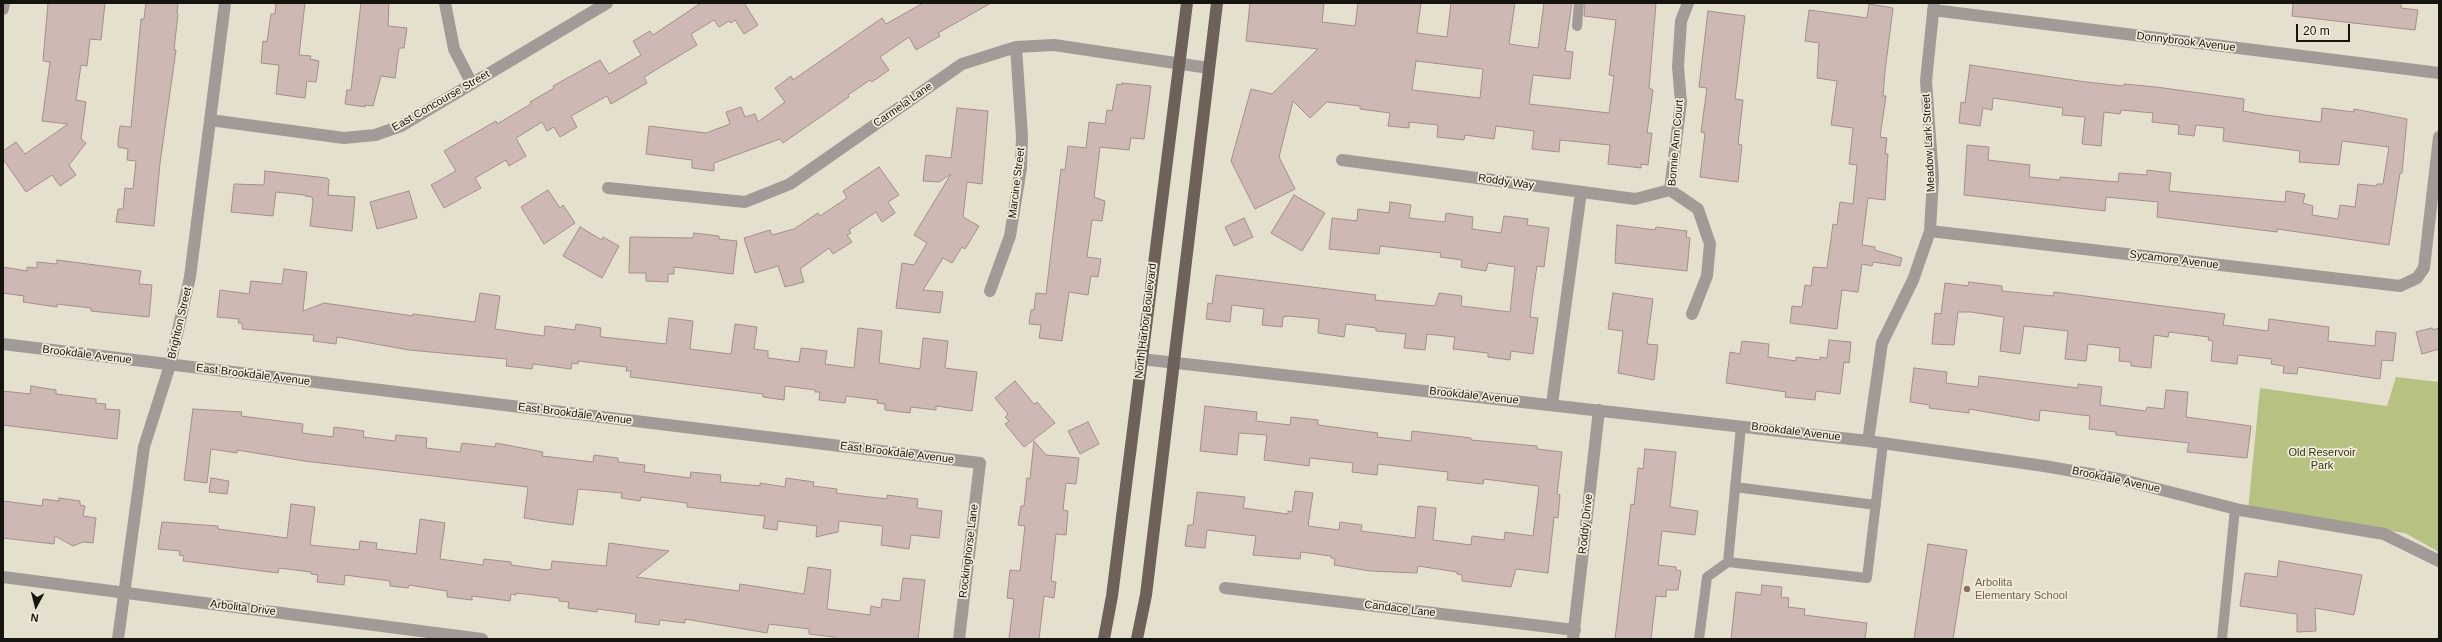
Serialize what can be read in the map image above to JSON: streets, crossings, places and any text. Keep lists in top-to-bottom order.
{
  "streets": {
    "main road": ["North Harbor Boulevard"],
    "street": [
      "Donnybrook Avenue",
      "East Concourse Street",
      "Carmela Lane",
      "Bonnie Ann Court",
      "Meadow Lark Street",
      "Roddy Way",
      "Marcine Street",
      "Sycamore Avenue",
      "Brighton Street",
      "Brookdale Avenue",
      "East Brookdale Avenue",
      "Roddy Drive",
      "Rockinghorse Lane",
      "Arbolita Drive",
      "Candace Lane"
    ]
  },
  "crossings": [
    ["Donnybrook Avenue", "Meadow Lark Street"],
    ["East Concourse Street", "Brighton Street"],
    ["Carmela Lane", "Marcine Street"],
    ["Carmela Lane", "North Harbor Boulevard"],
    ["Bonnie Ann Court", "Roddy Way"],
    ["Meadow Lark Street", "Sycamore Avenue"],
    ["Meadow Lark Street", "Brookdale Avenue"],
    ["North Harbor Boulevard", "Brookdale Avenue"],
    ["Brighton Street", "Brookdale Avenue"],
    ["Brighton Street", "East Brookdale Avenue"],
    ["Brighton Street", "Arbolita Drive"],
    ["Brookdale Avenue", "East Brookdale Avenue"],
    ["Brookdale Avenue", "Roddy Drive"],
    ["East Brookdale Avenue", "Rockinghorse Lane"],
    ["Roddy Drive", "Candace Lane"]
  ],
  "parks": ["Old Reservoir Park"],
  "places": ["Arbolita Elementary School"],
  "scale_bar": "20 m",
  "north": "bottom"
}
